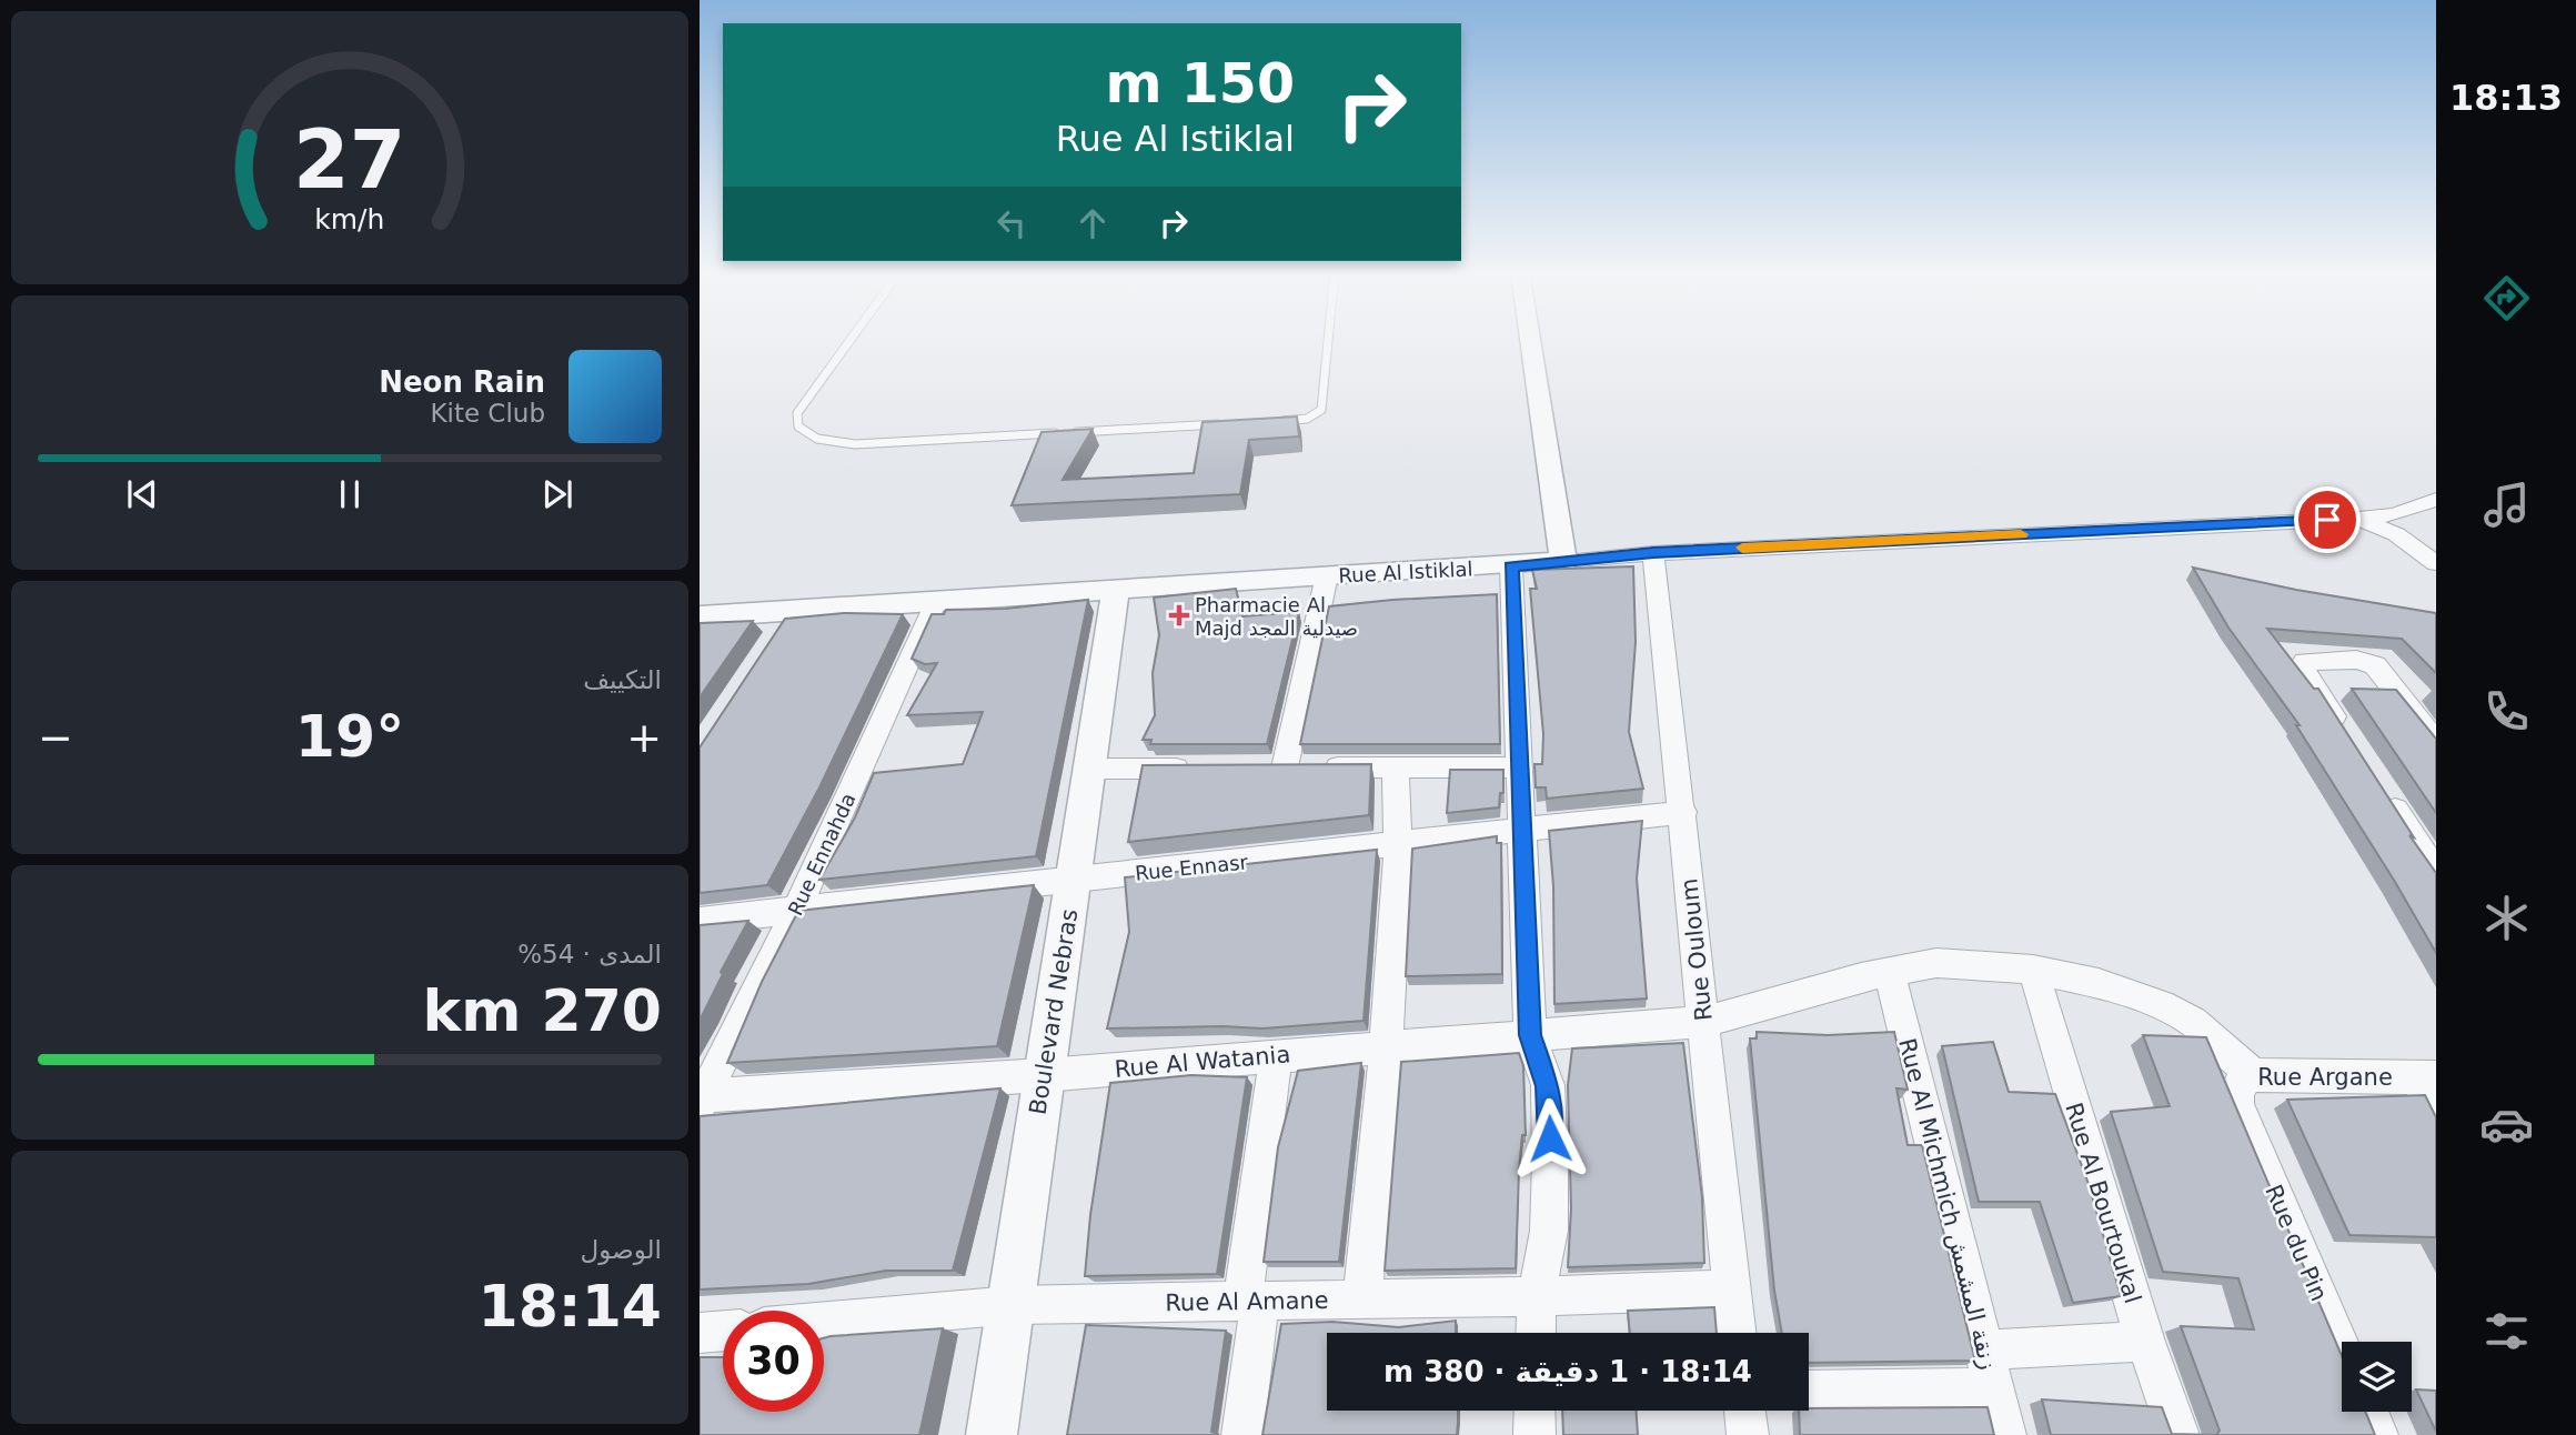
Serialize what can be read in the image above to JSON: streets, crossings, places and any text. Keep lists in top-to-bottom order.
{
  "streets": {
    "street": [
      "Rue Al Istiklal",
      "Rue Ennahda",
      "Rue Ennasr",
      "Rue Ouloum",
      "Boulevard Nebras",
      "Rue Al Watania",
      "Rue Argane",
      "Rue Al Bourtoukal",
      "Rue Al Michmich زنقة المشمش",
      "Rue du Pin",
      "Rue Al Amane"
    ]
  },
  "crossings": [
    ["Rue Al Istiklal", "Rue Ennahda"],
    ["Rue Al Istiklal", "Rue Ouloum"],
    ["Rue Al Istiklal", "Boulevard Nebras"],
    ["Rue Ennahda", "Rue Ennasr"],
    ["Rue Ennahda", "Rue Al Watania"],
    ["Rue Ennasr", "Rue Ouloum"],
    ["Rue Ennasr", "Boulevard Nebras"],
    ["Rue Ouloum", "Rue Al Watania"],
    ["Rue Ouloum", "Rue Al Amane"],
    ["Boulevard Nebras", "Rue Al Watania"],
    ["Boulevard Nebras", "Rue Al Amane"],
    ["Rue Argane", "Rue du Pin"]
  ],
  "places": {
    "health": ["Pharmacie Al Majd صيدلية المجد"]
  },
  "page": {
    "tabs": "18:13",
    "turn": ["150 m", "Rue Al Istiklal"],
    "song": ["Neon Rain", "Kite Club"],
    "tile": [
      "التكييف",
      ["المدى · 54%", "270 km"],
      ["الوصول", "18:14"]
    ],
    "heat": ["−", "19°", "+"],
    "limit": "30",
    "trip": "18:14 · 1 دقيقة · 380 m",
    "gauge": ["27", "km/h"]
  }
}
